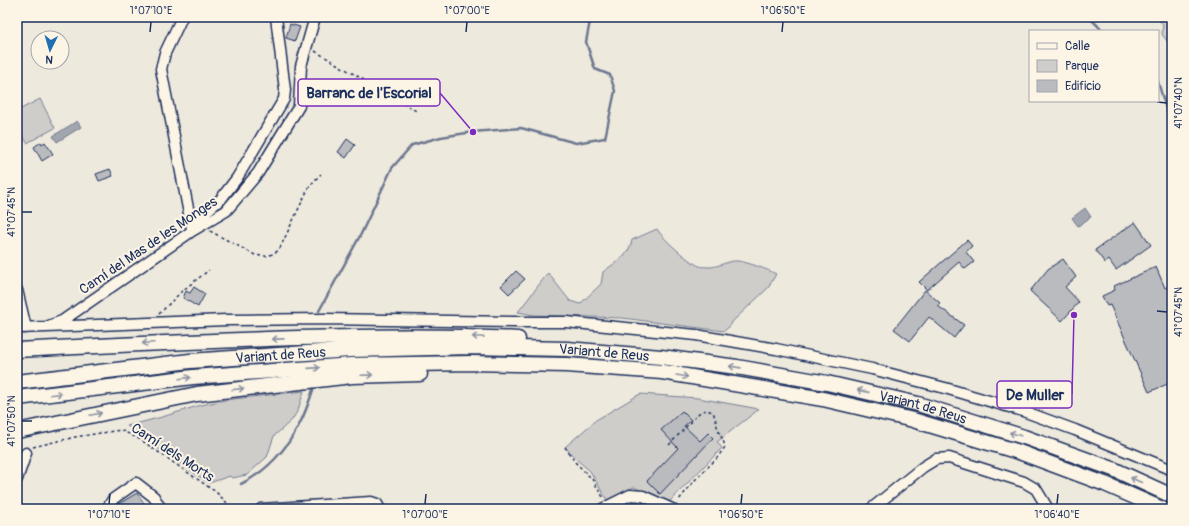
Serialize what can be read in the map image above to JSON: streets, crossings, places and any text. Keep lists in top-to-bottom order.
{
  "streets": {
    "highway": ["Variant de Reus"],
    "street": ["Camí del Mas de les Monges"],
    "path": ["Camí dels Morts"]
  },
  "places": ["Barranc de l'Escorial", "De Muller"],
  "legend": ["Calle", "Parque", "Edificio"],
  "north": "bottom",
  "coordinates": [
    "1°07'10\"E",
    "1°07'00\"E",
    "1°06'50\"E",
    "41°07'40\"N",
    "41°07'45\"N",
    "41°07'50\"N",
    "1°06'40\"E"
  ]
}
